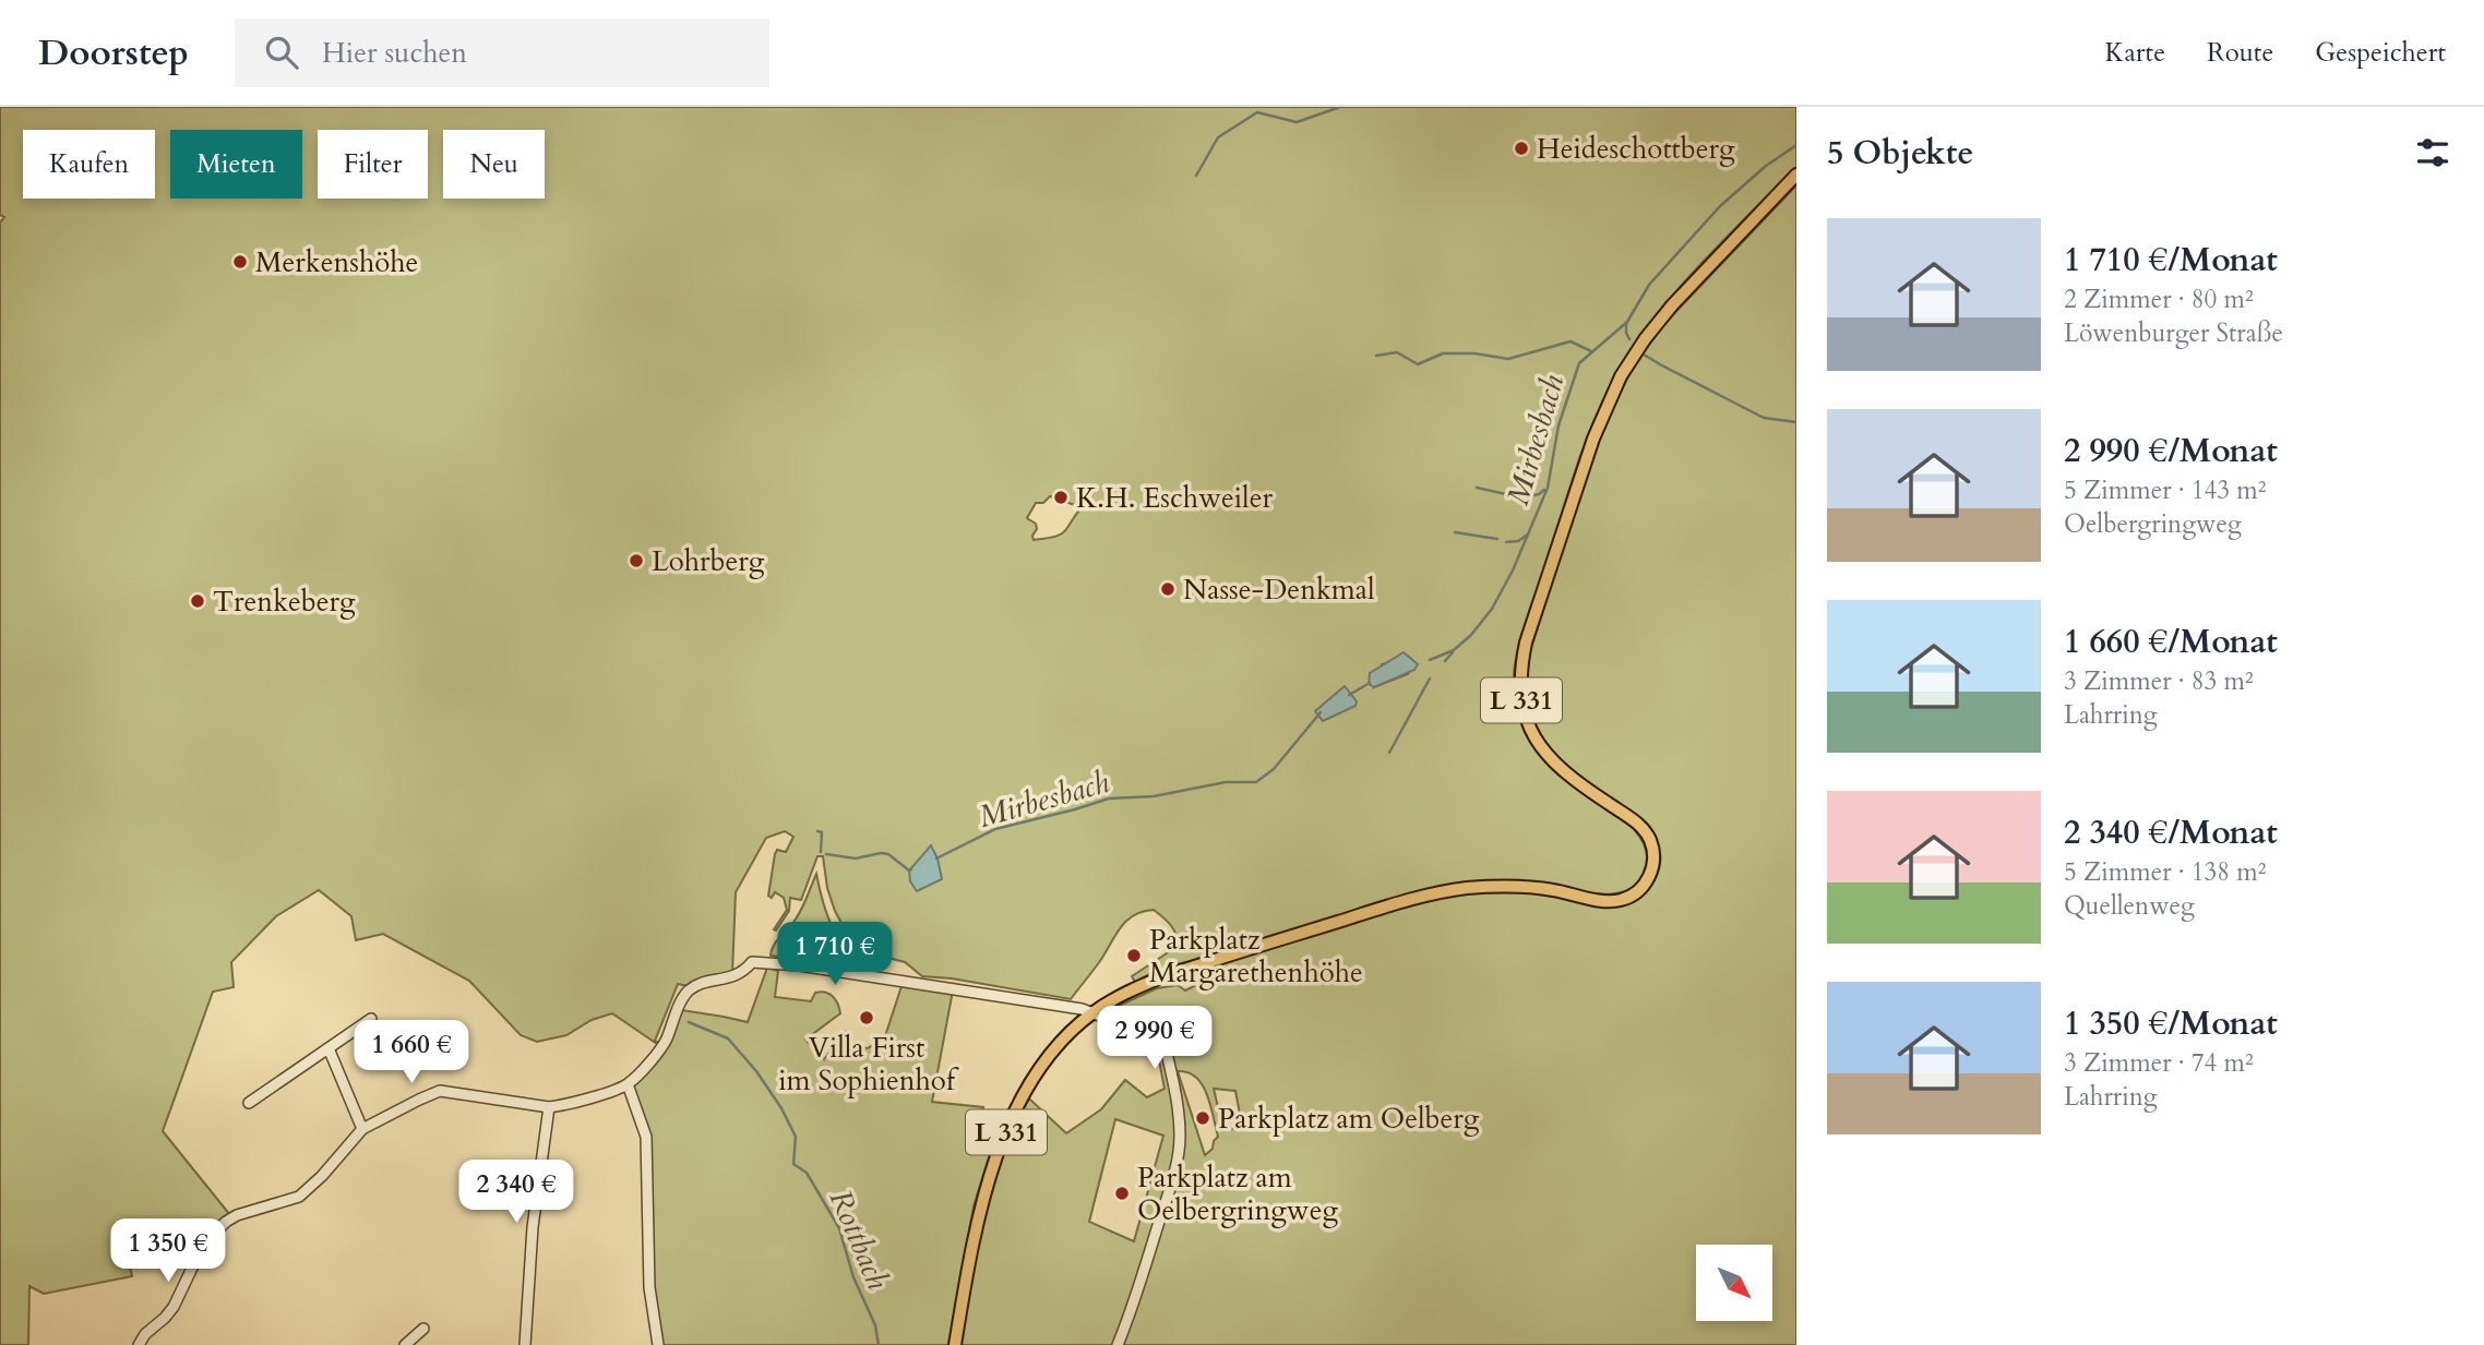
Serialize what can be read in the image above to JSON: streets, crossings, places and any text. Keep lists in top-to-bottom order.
{
  "streets": {
    "main road": ["L 331"]
  },
  "water": ["Mirbesbach", "Rottbach"],
  "places": [
    "Heideschottberg",
    "Merkenshöhe",
    "K.H. Eschweiler",
    "Lohrberg",
    "Nasse-Denkmal",
    "Trenkeberg",
    "Parkplatz Margarethenhöhe",
    "Villa First im Sophienhof",
    "Parkplatz am Oelberg",
    "Parkplatz am Oelbergringweg"
  ],
  "north": "bottom right",
  "page": {
    "header": "Doorstep",
    "search": "Hier suchen",
    "nav": ["Karte", "Route", "Gespeichert"],
    "heading": "5 Objekte",
    "chip": [
      "Kaufen",
      "Mieten",
      "Filter",
      "Neu"
    ],
    "list": [
      {
        "name": "1 710 €/Monat",
        "note": "2 Zimmer · 80 m² · Löwenburger Straße"
      },
      {
        "name": "2 990 €/Monat",
        "note": "5 Zimmer · 143 m² · Oelbergringweg"
      },
      {
        "name": "1 660 €/Monat",
        "note": "3 Zimmer · 83 m² · Lahrring"
      },
      {
        "name": "2 340 €/Monat",
        "note": "5 Zimmer · 138 m² · Quellenweg"
      },
      {
        "name": "1 350 €/Monat",
        "note": "3 Zimmer · 74 m² · Lahrring"
      }
    ],
    "price": [
      "1 710 €",
      "2 990 €",
      "1 660 €",
      "2 340 €",
      "1 350 €"
    ]
  }
}
